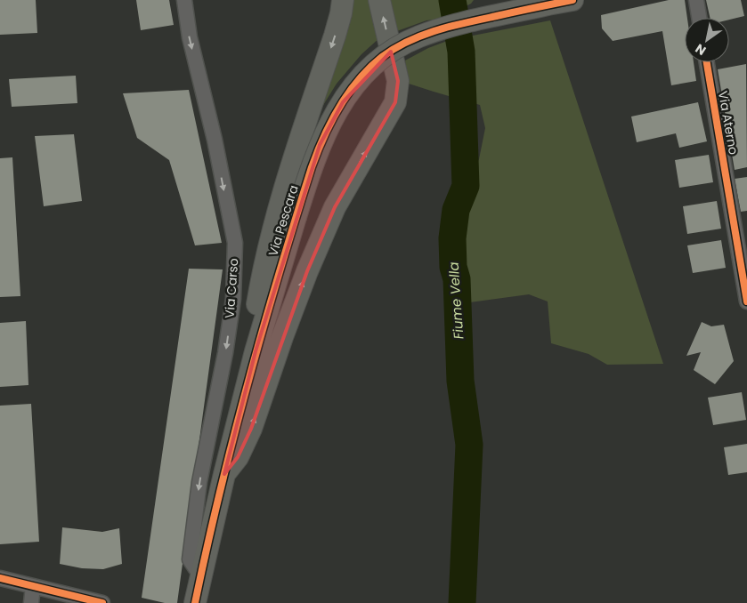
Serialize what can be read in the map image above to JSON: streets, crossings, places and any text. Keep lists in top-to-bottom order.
{
  "streets": {
    "street": ["Via Aterno", "Via Pescara", "Via Carso"]
  },
  "crossings": [
    ["Via Pescara", "Via Carso"]
  ],
  "water": ["Fiume Vella"],
  "north": "bottom left"
}
